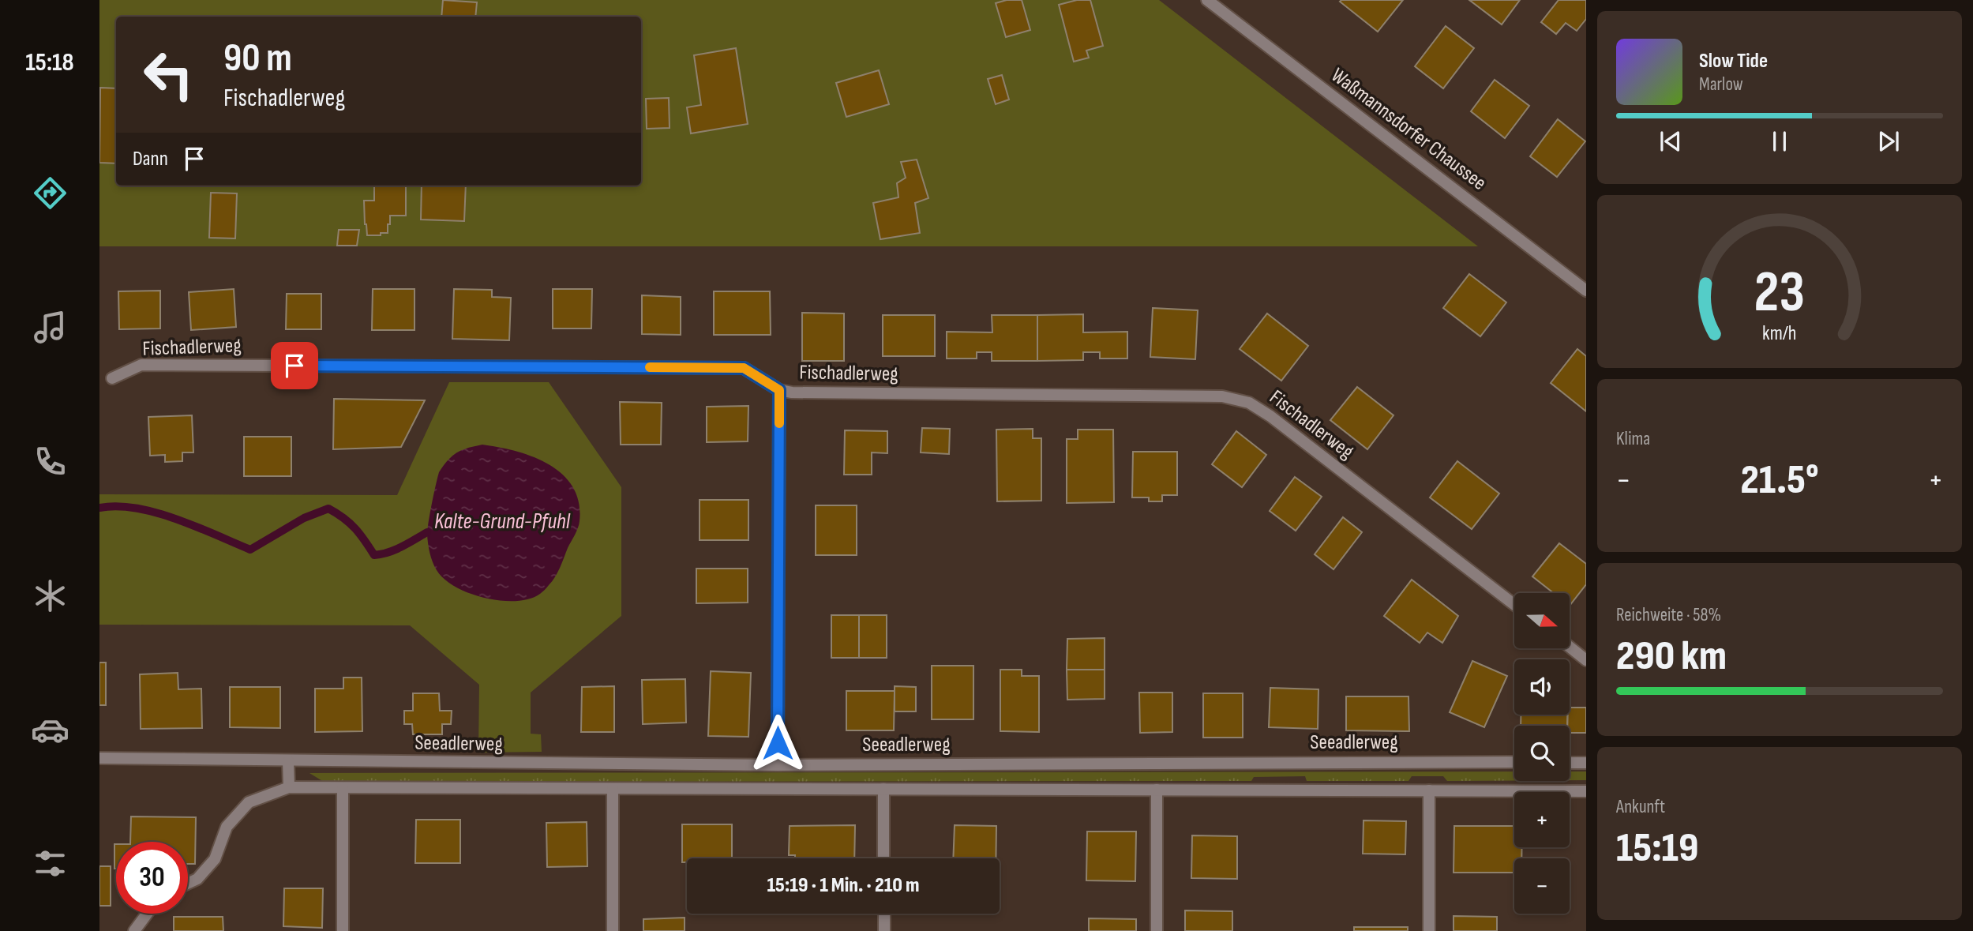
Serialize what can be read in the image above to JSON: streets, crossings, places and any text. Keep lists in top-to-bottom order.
{
  "streets": {
    "street": ["Waßmannsdorfer Chaussee", "Fischadlerweg", "Seeadlerweg"]
  },
  "water": ["Kalte-Grund-Pfuhl"],
  "north": "right",
  "page": {
    "tabs": "15:18",
    "turn": ["90 m", "Fischadlerweg"],
    "song": ["Slow Tide", "Marlow"],
    "then": "Dann",
    "tile": [
      "Klima",
      ["Reichweite · 58%", "290 km"],
      ["Ankunft", "15:19"]
    ],
    "heat": ["−", "21.5°", "+"],
    "map_buttons": ["+", "−"],
    "limit": "30",
    "trip": "15:19 · 1 Min. · 210 m",
    "gauge": ["23", "km/h"]
  }
}
